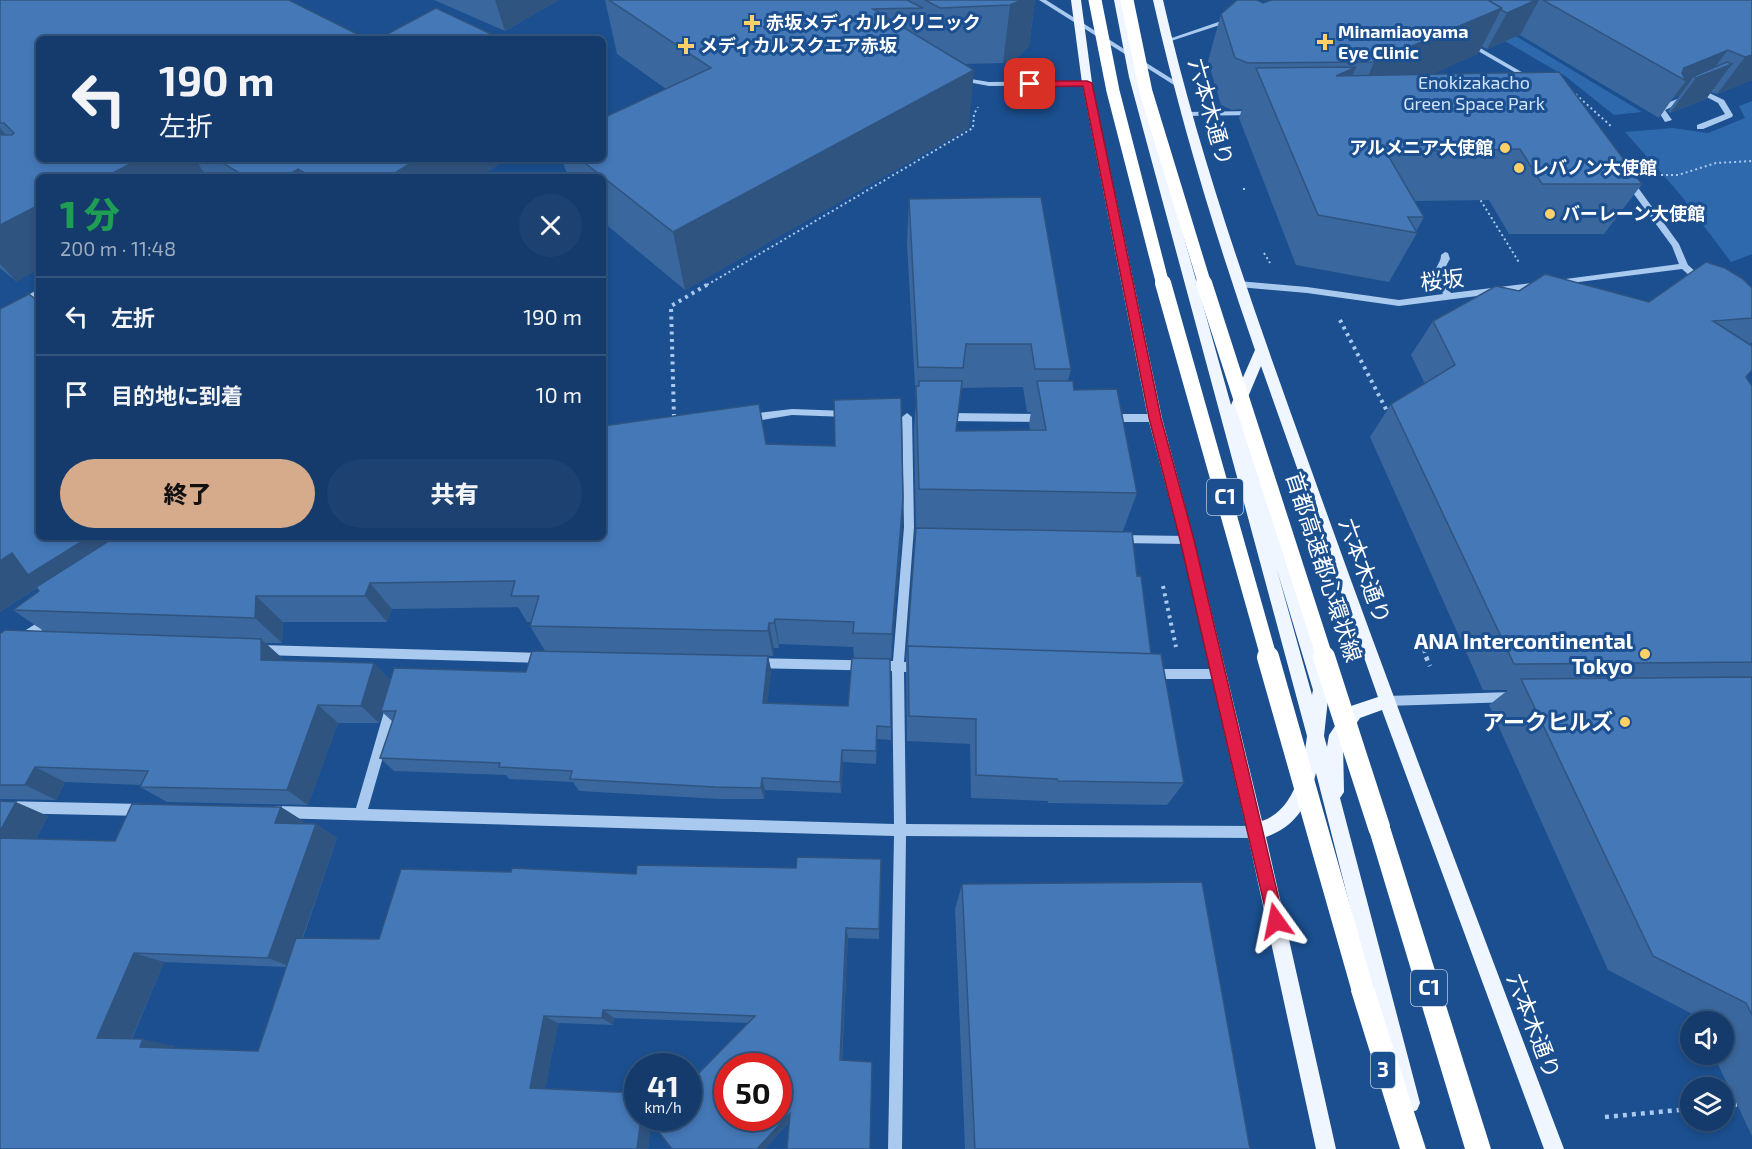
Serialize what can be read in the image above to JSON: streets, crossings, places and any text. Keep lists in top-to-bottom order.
{
  "streets": {
    "highway": ["C1", "首都高速都心環状線", "3"],
    "main road": ["六本木通り"],
    "street": ["桜坂"]
  },
  "crossings": [
    ["六本木通り", "桜坂"],
    ["C1", "3"]
  ],
  "parks": ["Enokizakacho Green Space Park"],
  "places": {
    "health": ["赤坂メディカルクリニック", "Minamiaoyama Eye Clinic", "メディカルスクエア赤坂"],
    "other": [
      "アルメニア大使館",
      "レバノン大使館",
      "バーレーン大使館",
      "ANA Intercontinental Tokyo",
      "アークヒルズ"
    ]
  },
  "page": {
    "turn": ["190 m", "左折"],
    "heading": ["1 分", "200 m · 11:48"],
    "list": [
      {
        "name": "左折",
        "value": "190 m"
      },
      {
        "name": "目的地に到着",
        "value": "10 m"
      }
    ],
    "buttons": ["終了", "共有"],
    "speed": "41 km/h",
    "limit": "50"
  }
}
